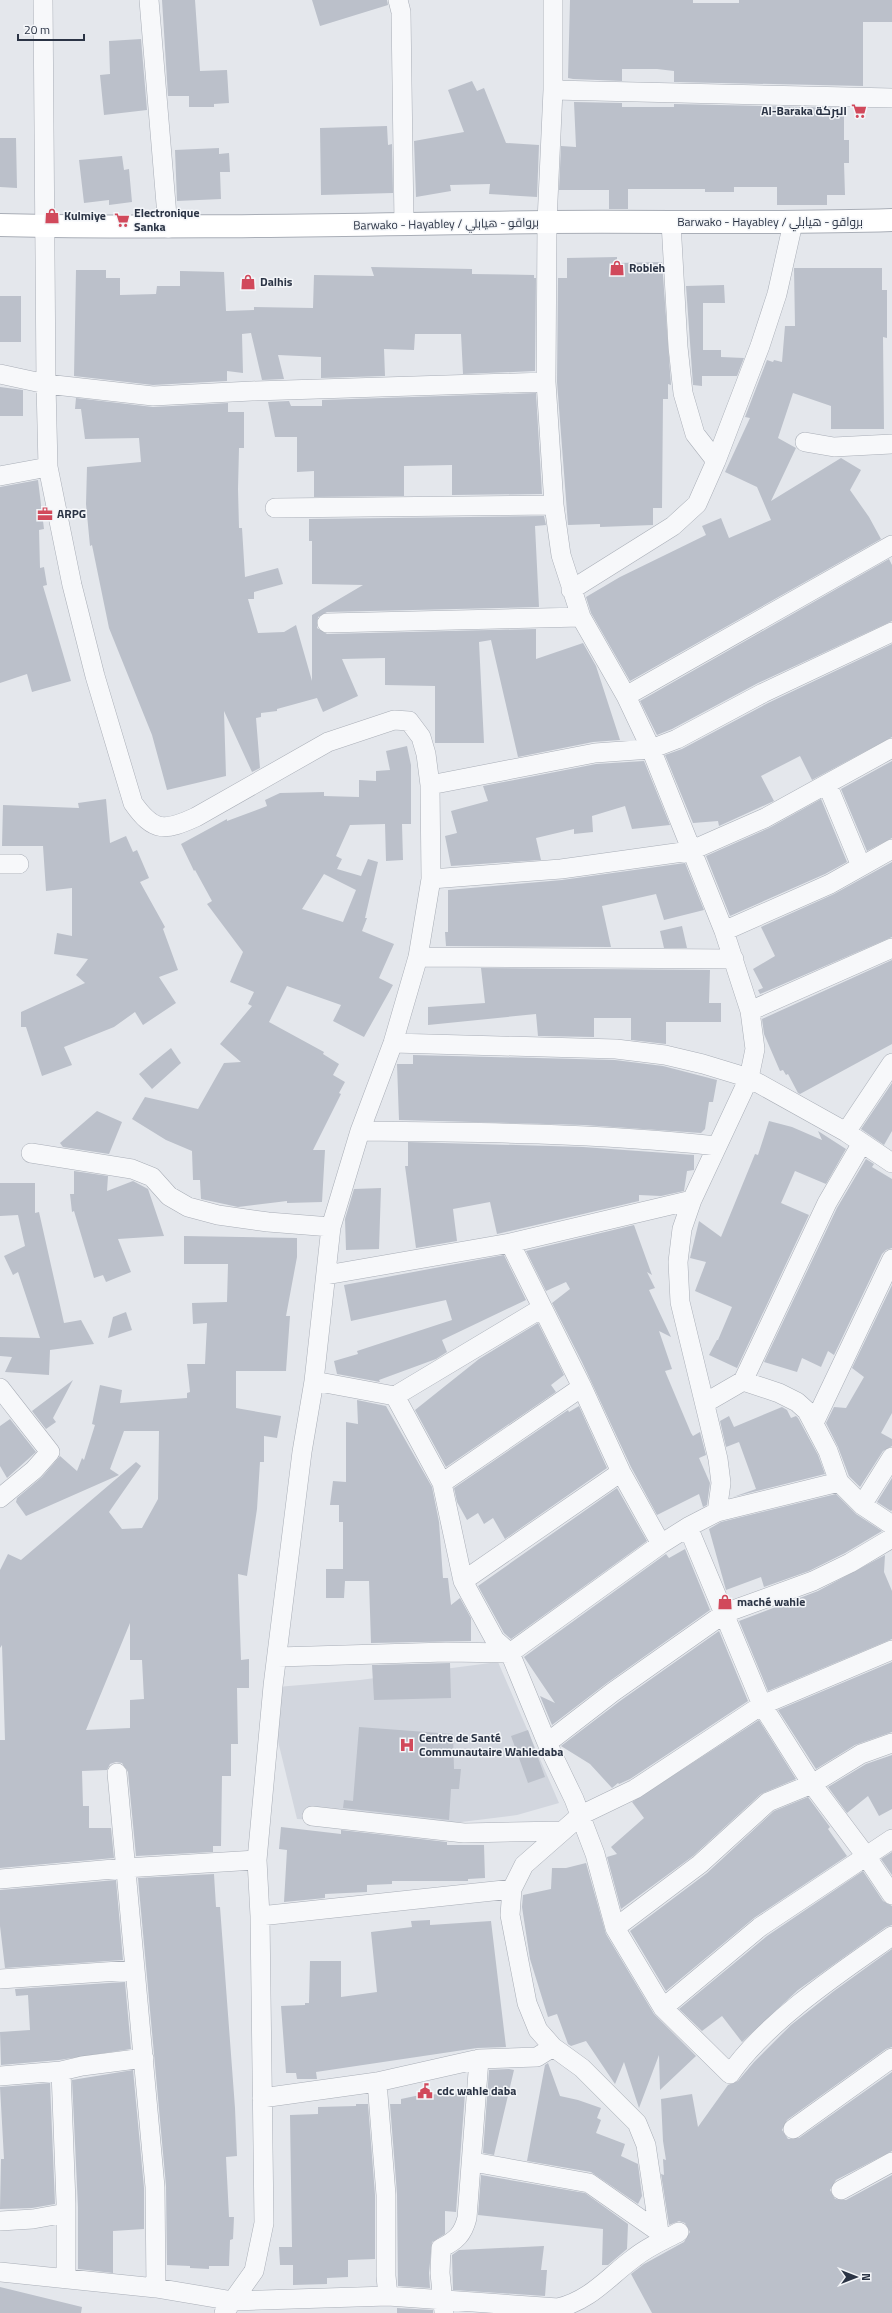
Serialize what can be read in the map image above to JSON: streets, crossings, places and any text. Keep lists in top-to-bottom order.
{
  "streets": {
    "main road": ["Barwako - Hayabley / برواقو - هيابلي"]
  },
  "places": {
    "supermarket": ["Al-Baraka البركة", "Electronique Sanka"],
    "shop": [
      "Kulmiye",
      "Robleh",
      "Dalhis",
      "maché wahle"
    ],
    "office": ["ARPG"],
    "hospital": ["Centre de Santé Communautaire Wahledaba"],
    "public building": ["cdc wahle daba"]
  },
  "scale_bar": "20 m",
  "north": "right"
}
